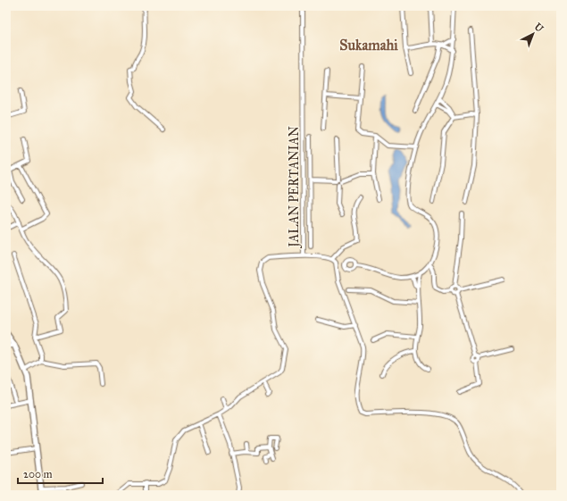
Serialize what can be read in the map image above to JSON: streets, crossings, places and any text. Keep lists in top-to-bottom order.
{
  "streets": {
    "street": ["JALAN PERTANIAN"]
  },
  "districts": ["Sukamahi"],
  "scale_bar": "200 m",
  "north": "top right"
}
